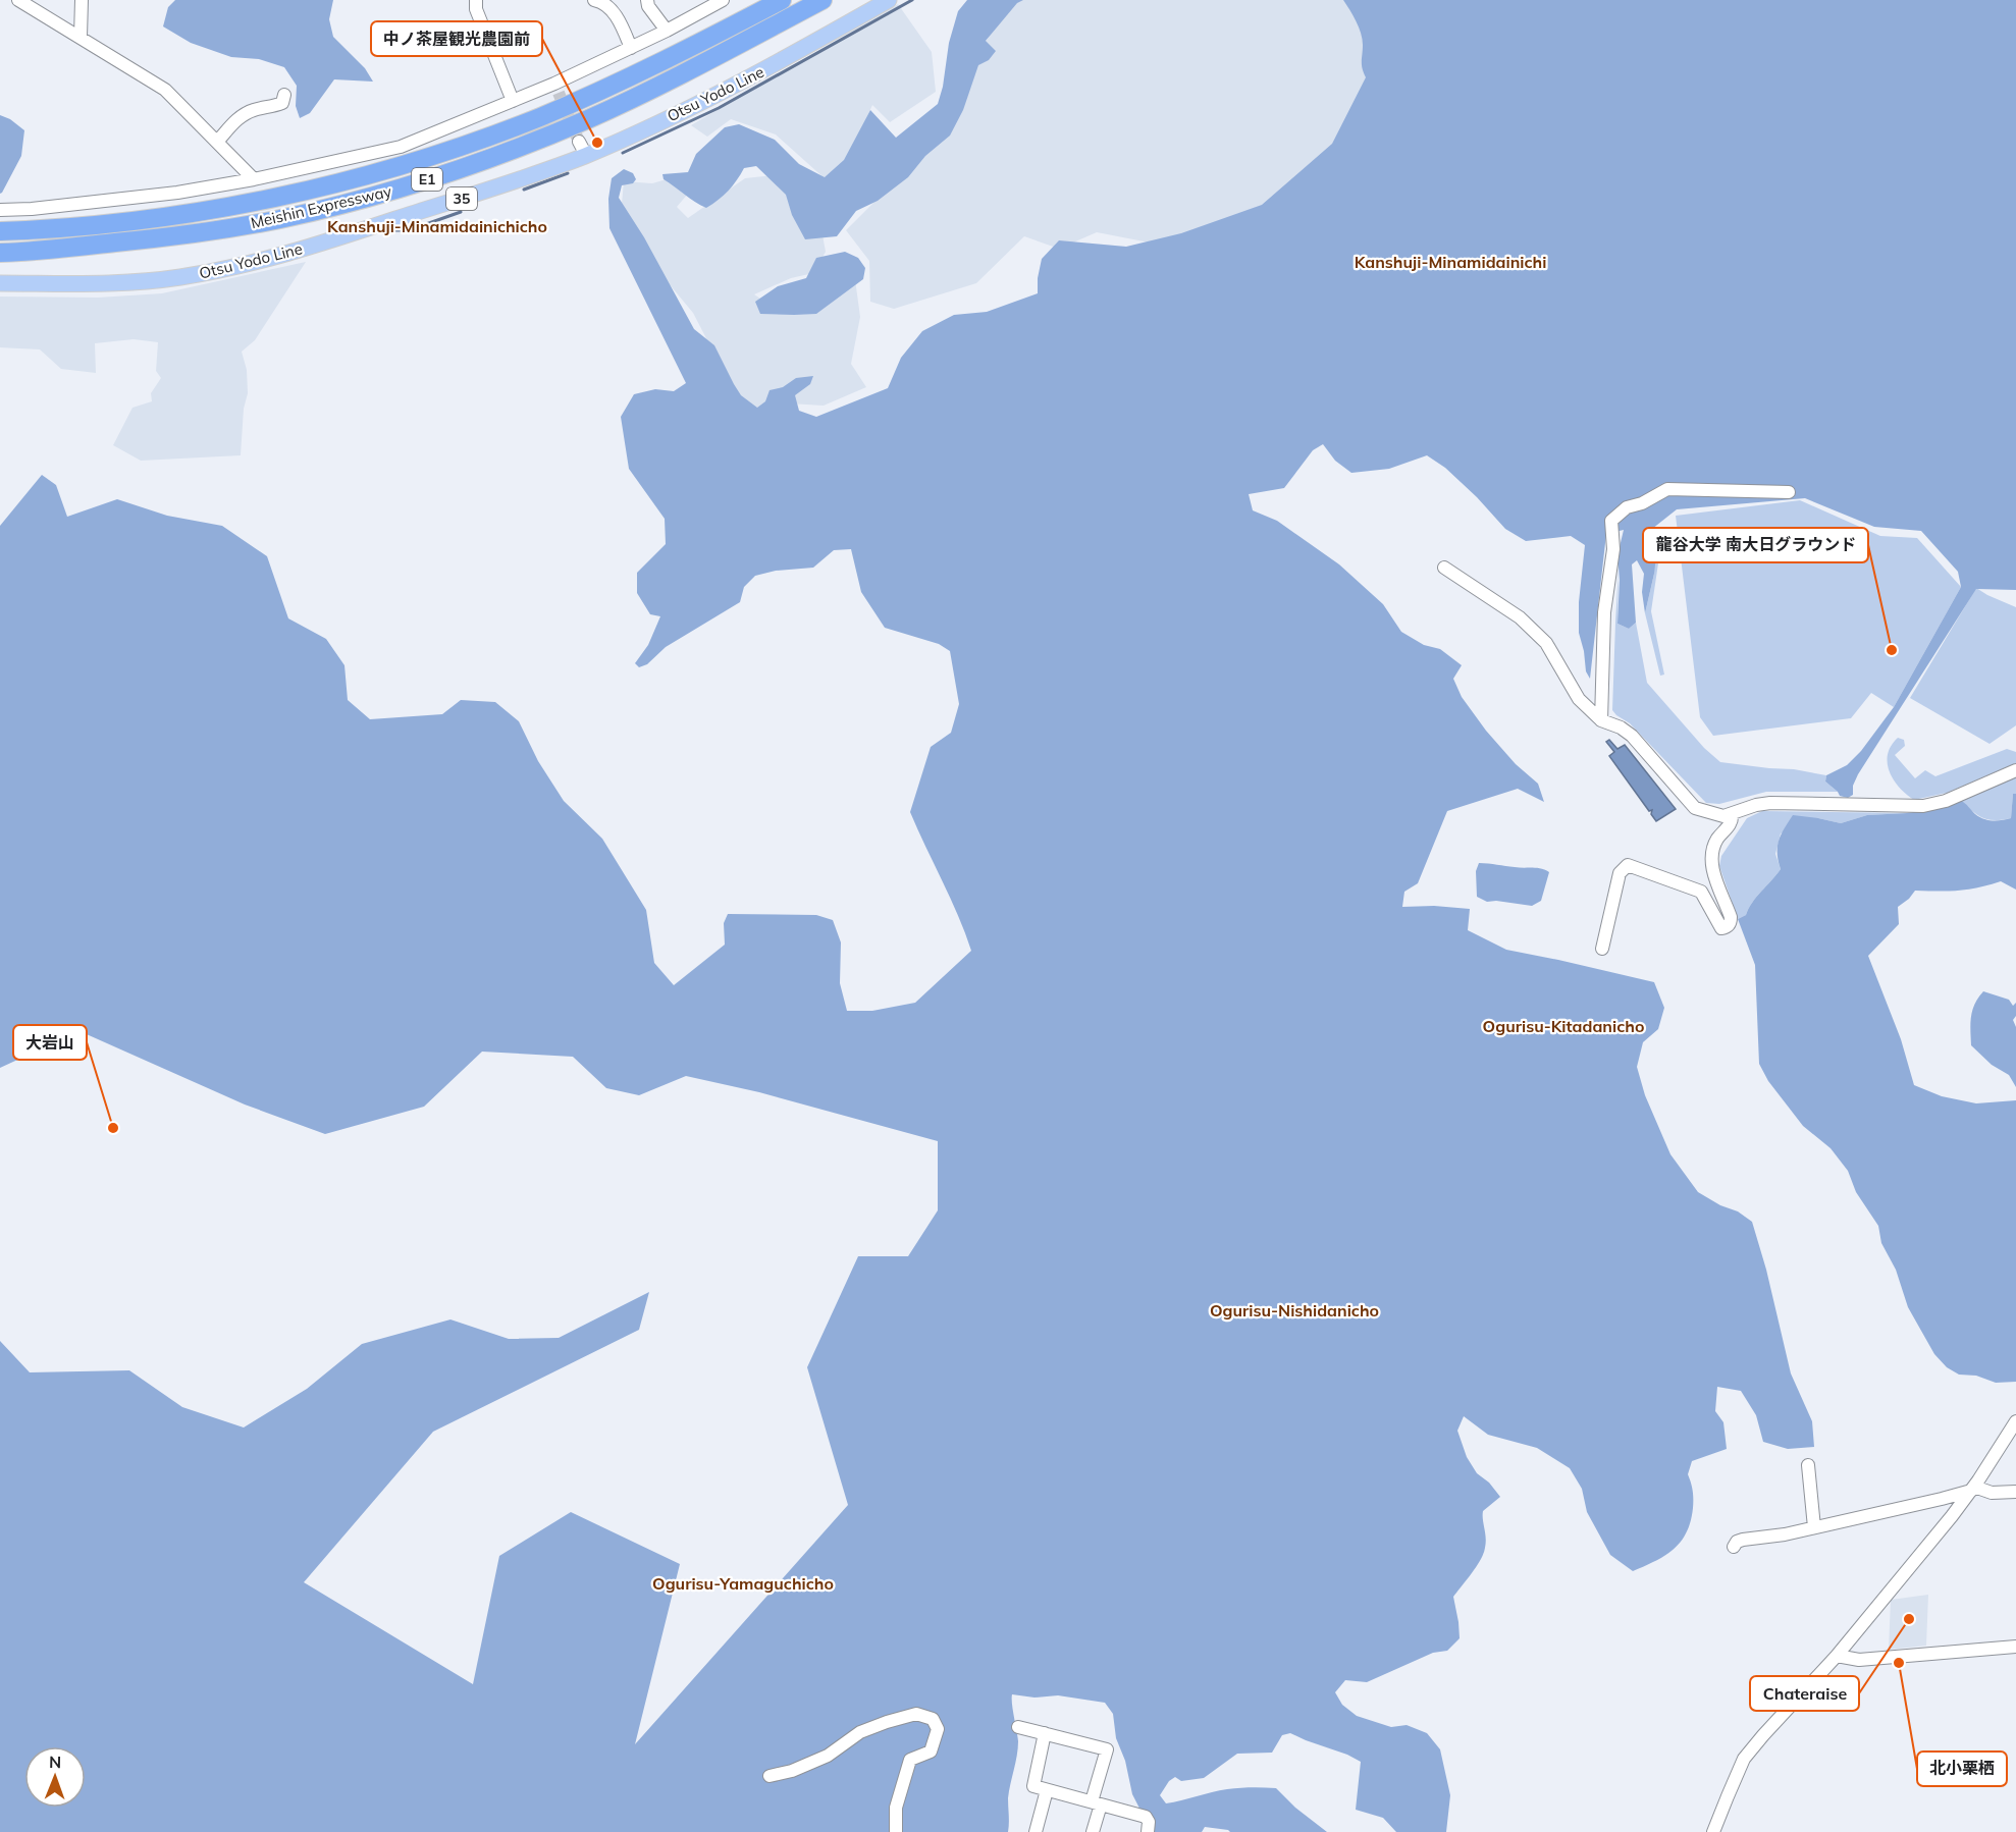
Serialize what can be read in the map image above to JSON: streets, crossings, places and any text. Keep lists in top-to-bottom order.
{
  "streets": {
    "highway": ["E1", "Meishin Expressway"],
    "main road": ["Otsu Yodo Line", "35"]
  },
  "districts": [
    "Kanshuji-Minamidainichicho",
    "Kanshuji-Minamidainichi",
    "Ogurisu-Kitadanicho",
    "Ogurisu-Nishidanicho",
    "Ogurisu-Yamaguchicho"
  ],
  "places": [
    "中ノ茶屋観光農園前",
    "龍谷大学 南大日グラウンド",
    "大岩山",
    "Chateraise",
    "北小栗栖"
  ],
  "north": "top"
}
